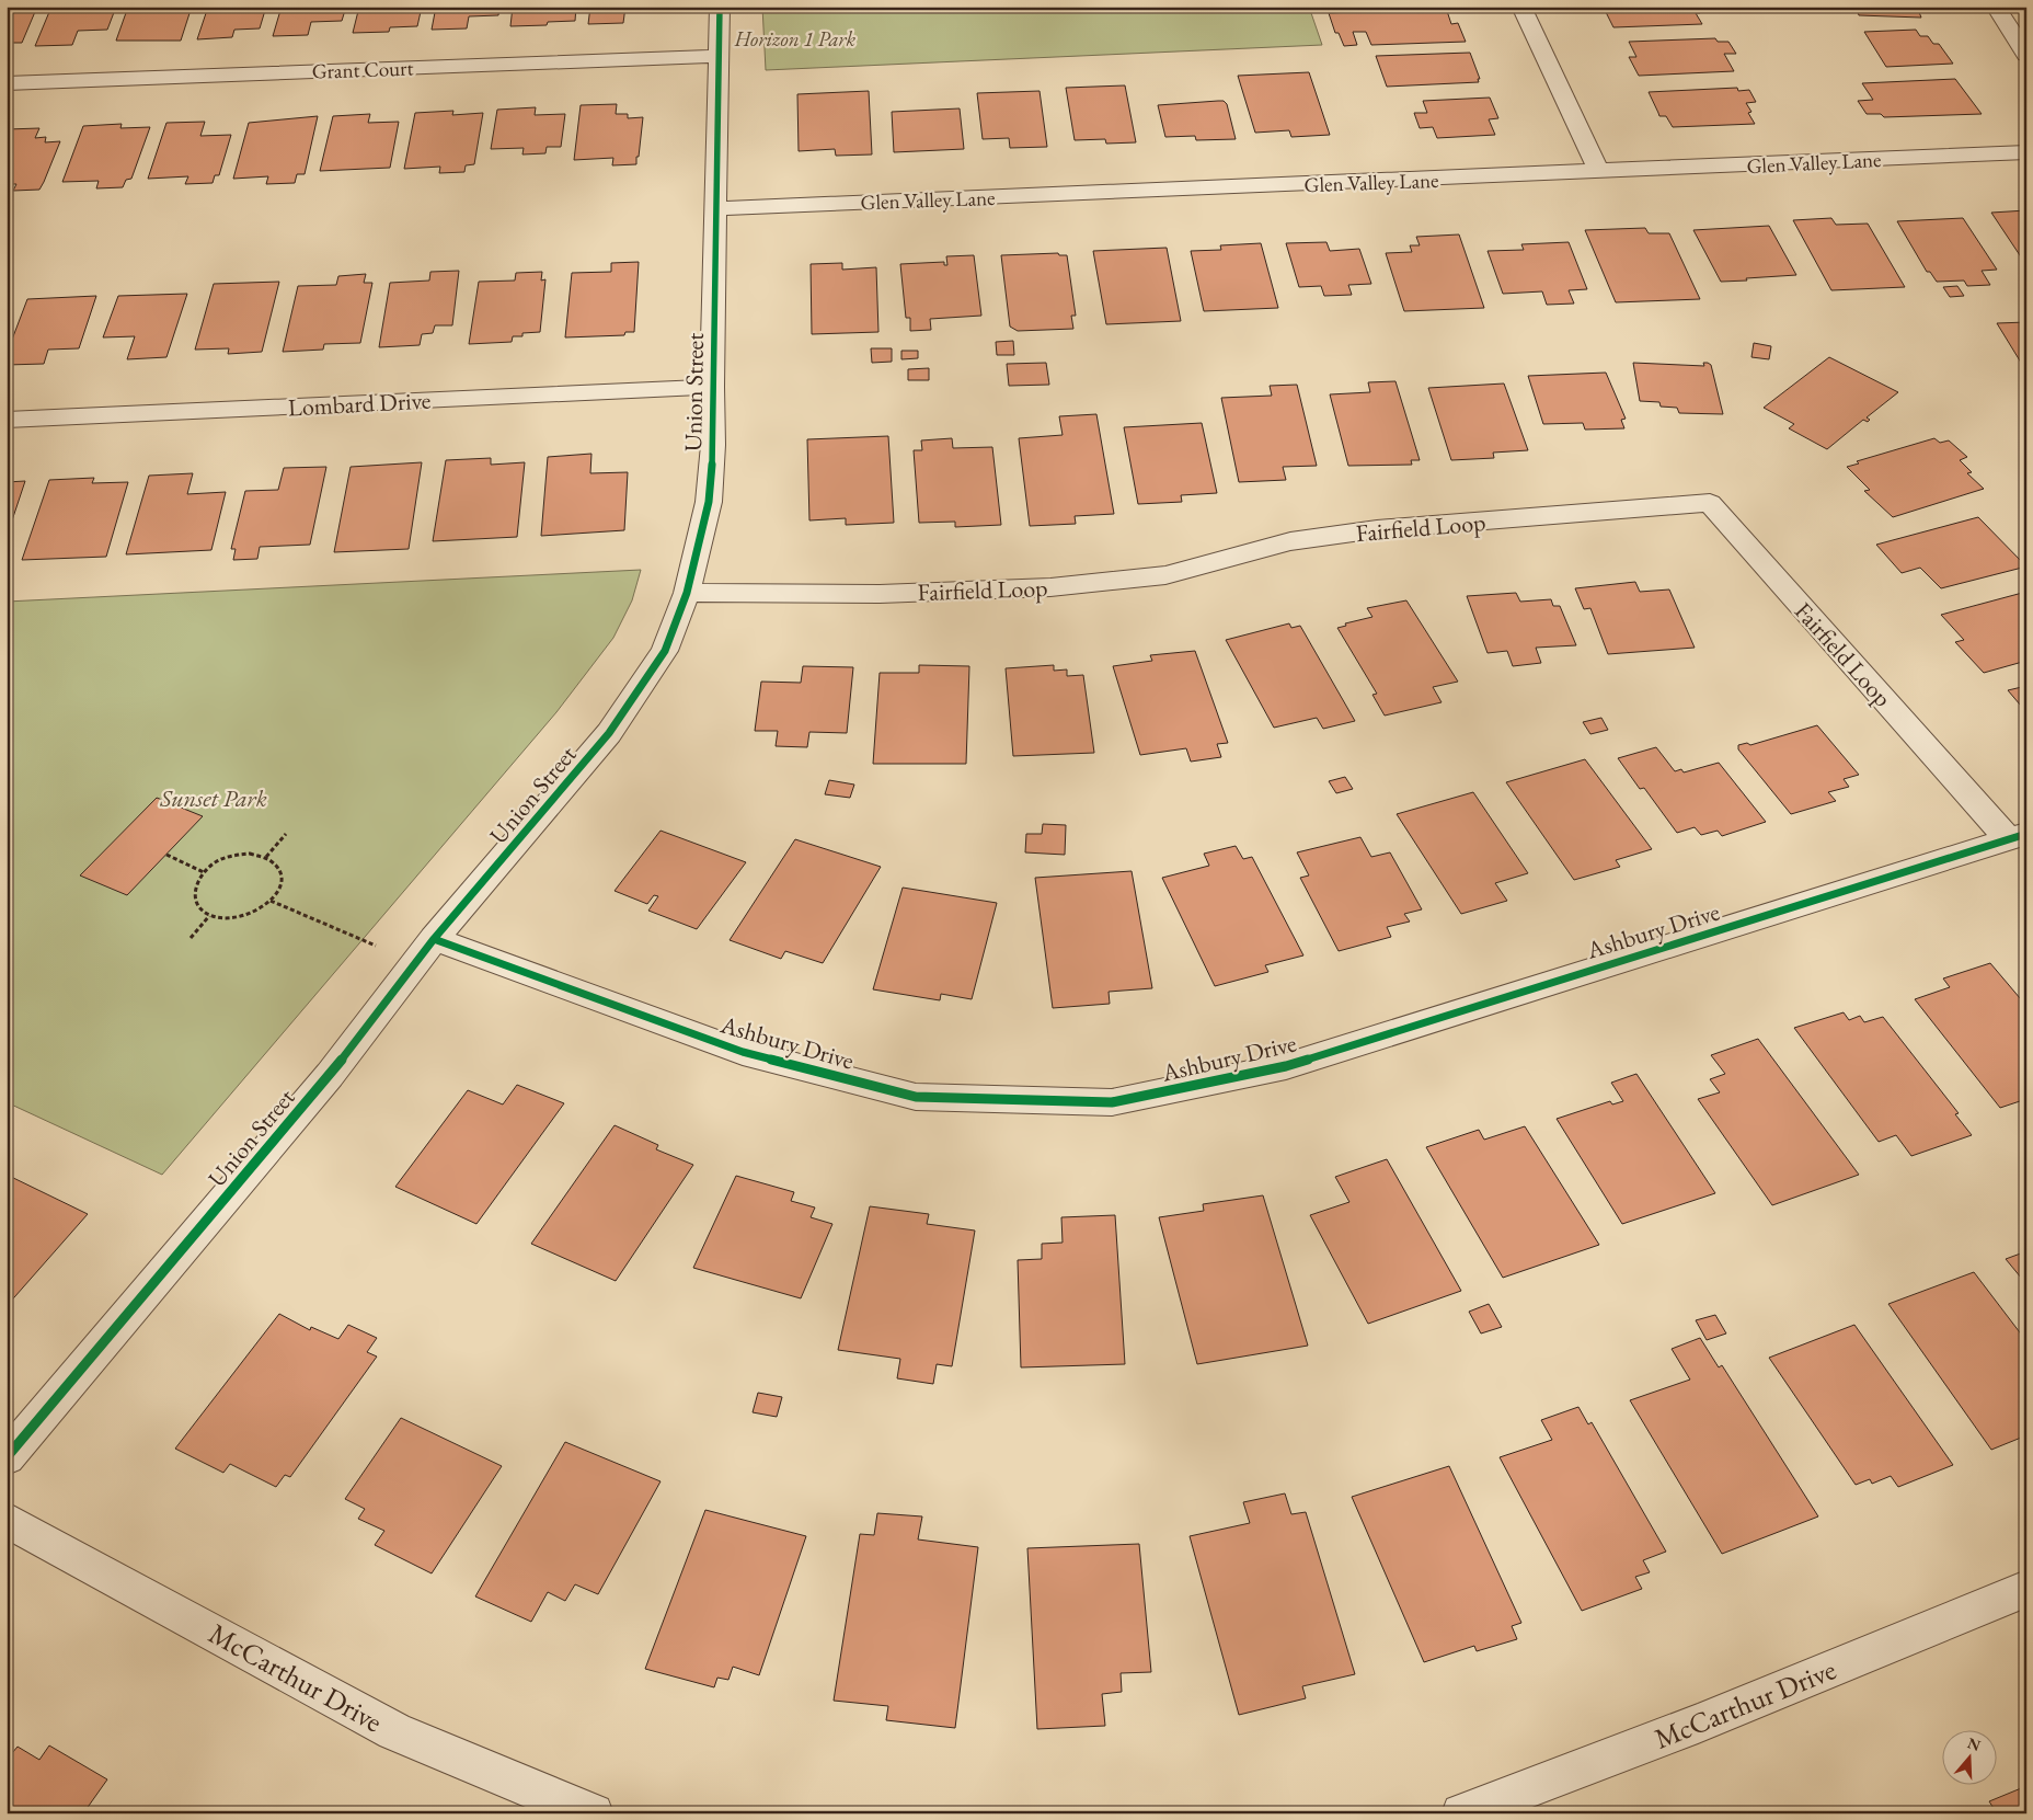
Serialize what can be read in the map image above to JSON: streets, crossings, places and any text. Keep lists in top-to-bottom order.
{
  "streets": {
    "street": [
      "Grant Court",
      "Glen Valley Lane",
      "Union Street",
      "Lombard Drive",
      "Fairfield Loop",
      "Ashbury Drive",
      "McCarthur Drive"
    ]
  },
  "crossings": [
    ["Grant Court", "Union Street"],
    ["Glen Valley Lane", "Union Street"],
    ["Union Street", "Lombard Drive"],
    ["Union Street", "Fairfield Loop"],
    ["Union Street", "Ashbury Drive"],
    ["Fairfield Loop", "Ashbury Drive"]
  ],
  "parks": ["Horizon 1 Park", "Sunset Park"],
  "north": "top"
}
